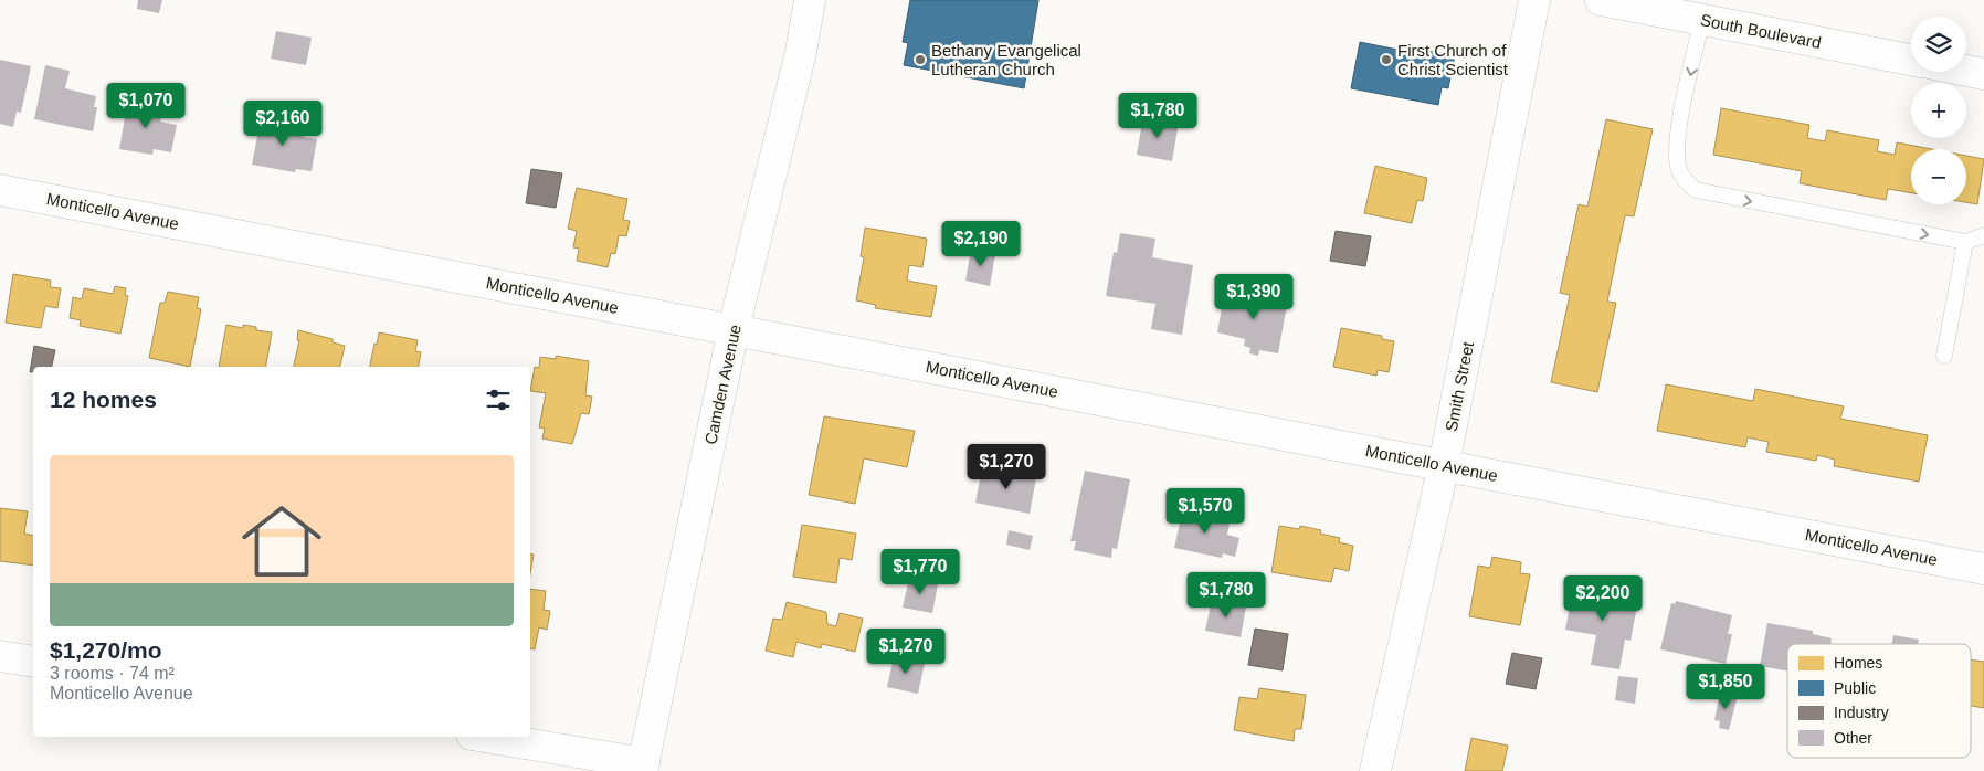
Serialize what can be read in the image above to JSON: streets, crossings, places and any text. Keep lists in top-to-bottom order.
{
  "streets": {
    "street": [
      "South Boulevard",
      "Monticello Avenue",
      "Camden Avenue",
      "Smith Street"
    ]
  },
  "crossings": [
    ["Monticello Avenue", "Camden Avenue"],
    ["Monticello Avenue", "Smith Street"]
  ],
  "places": ["Bethany Evangelical Lutheran Church", "First Church of Christ Scientist"],
  "legend": [
    "Homes",
    "Public",
    "Industry",
    "Other"
  ],
  "page": {
    "map_buttons": ["+", "−"],
    "price": [
      "$1,070",
      "$1,780",
      "$2,160",
      "$2,190",
      "$1,390",
      "$1,270",
      "$1,570",
      "$1,770",
      "$1,780",
      "$2,200",
      "$1,270",
      "$1,850"
    ],
    "heading": "12 homes",
    "list": [
      {
        "name": "$1,270/mo",
        "note": "3 rooms · 74 m² · Monticello Avenue"
      }
    ]
  }
}
